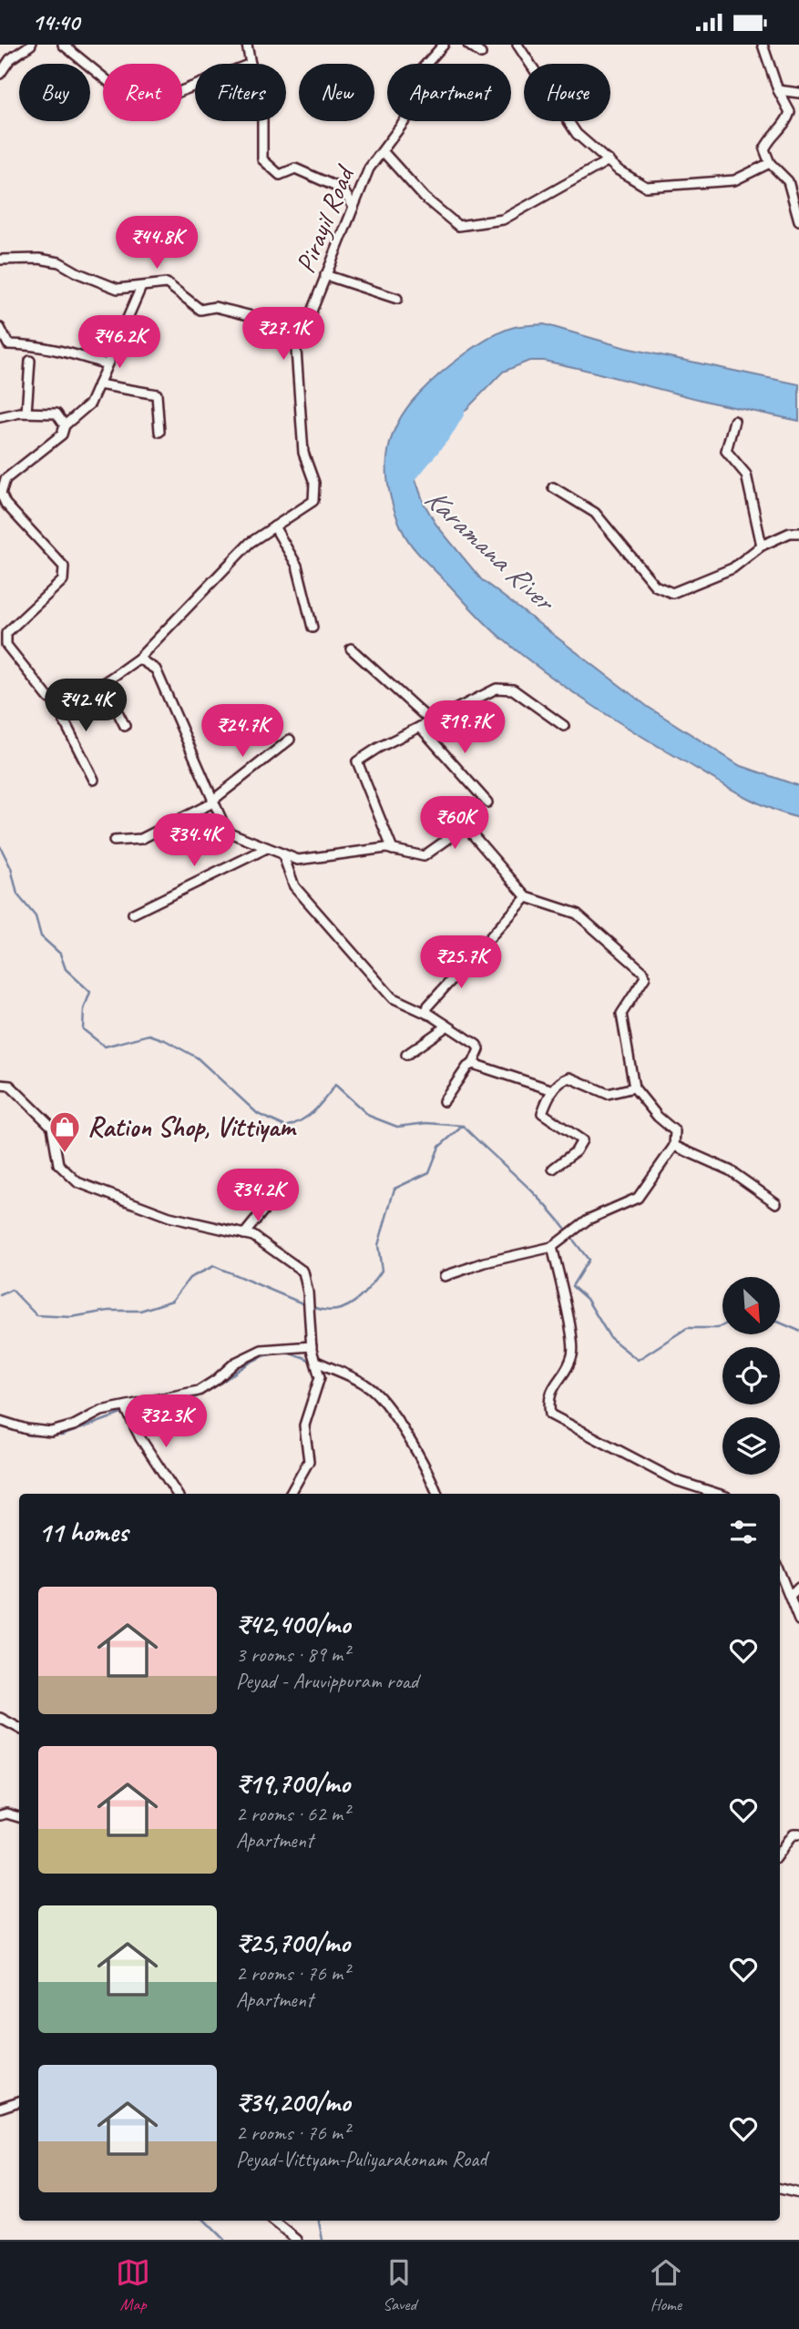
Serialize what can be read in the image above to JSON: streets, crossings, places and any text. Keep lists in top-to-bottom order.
{
  "streets": {
    "street": ["Pirayil Road"]
  },
  "water": ["Karamana River"],
  "places": {
    "shop": ["Ration Shop, Vittiyam"]
  },
  "north": "bottom right",
  "page": {
    "status": "14:40",
    "chip": [
      "Buy",
      "Rent",
      "Filters",
      "New",
      "Apartment",
      "House"
    ],
    "price": [
      "₹44.8K",
      "₹27.1K",
      "₹46.2K",
      "₹42.4K",
      "₹19.7K",
      "₹24.7K",
      "₹60K",
      "₹34.4K",
      "₹25.7K",
      "₹34.2K",
      "₹32.3K"
    ],
    "heading": "11 homes",
    "list": [
      {
        "name": "₹42,400/mo",
        "note": "3 rooms · 89 m² · Peyad - Aruvippuram road"
      },
      {
        "name": "₹19,700/mo",
        "note": "2 rooms · 62 m² · Apartment"
      },
      {
        "name": "₹25,700/mo",
        "note": "2 rooms · 76 m² · Apartment"
      },
      {
        "name": "₹34,200/mo",
        "note": "2 rooms · 76 m² · Peyad-Vittyam-Puliyarakonam Road"
      }
    ],
    "tabs": ["Map", "Saved", "Home"]
  }
}
